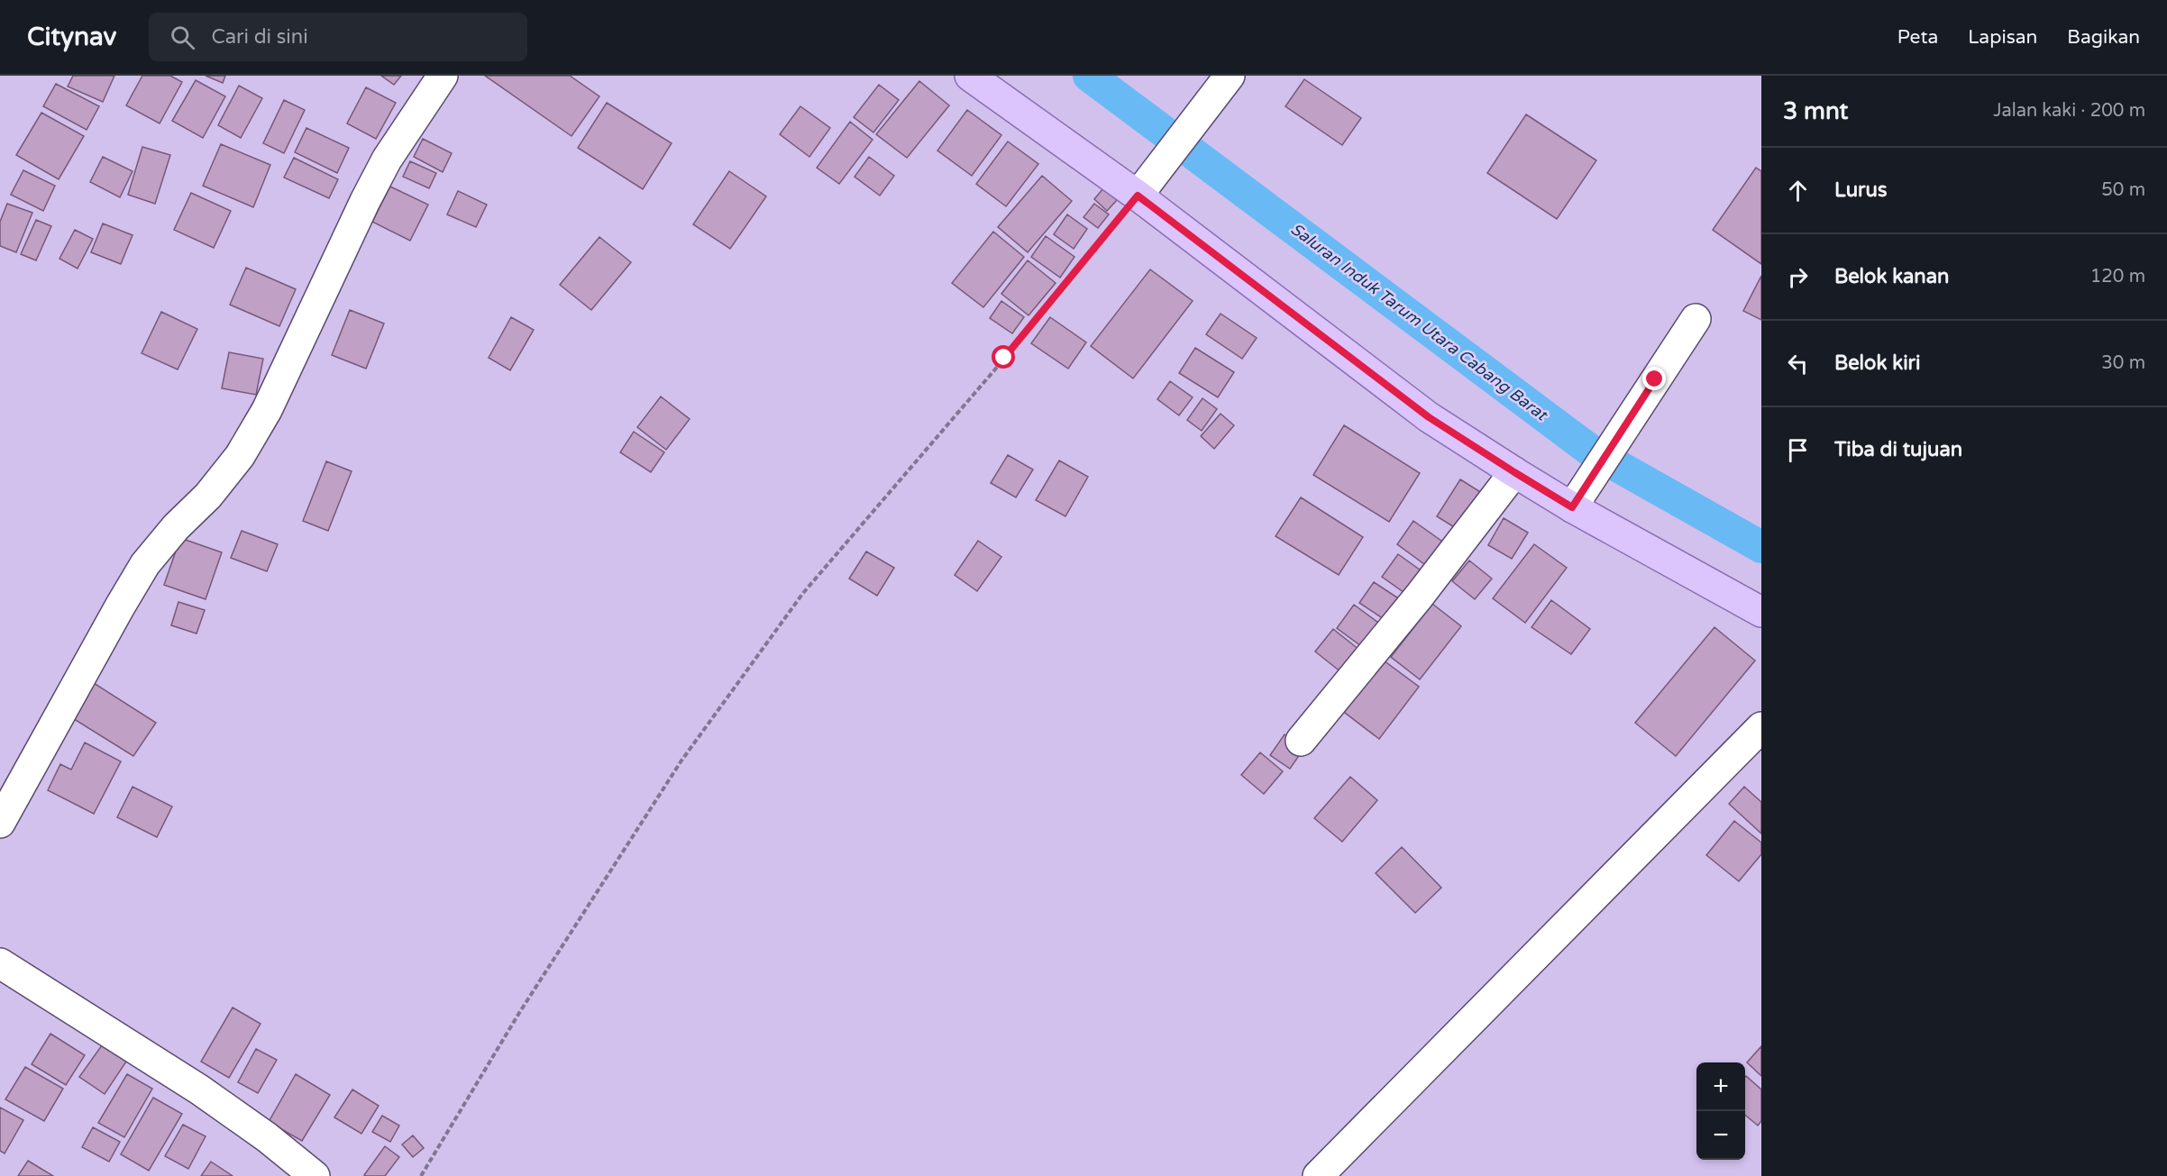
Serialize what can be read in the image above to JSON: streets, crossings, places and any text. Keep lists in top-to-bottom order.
{
  "water": ["Saluran Induk Tarum Utara Cabang Barat"],
  "page": {
    "header": "Citynav",
    "search": "Cari di sini",
    "nav": ["Peta", "Lapisan", "Bagikan"],
    "heading": ["3 mnt", "Jalan kaki · 200 m"],
    "list": [
      ["Lurus", "50 m"],
      ["Belok kanan", "120 m"],
      ["Belok kiri", "30 m"],
      "Tiba di tujuan"
    ],
    "map_buttons": ["+", "−"]
  }
}
